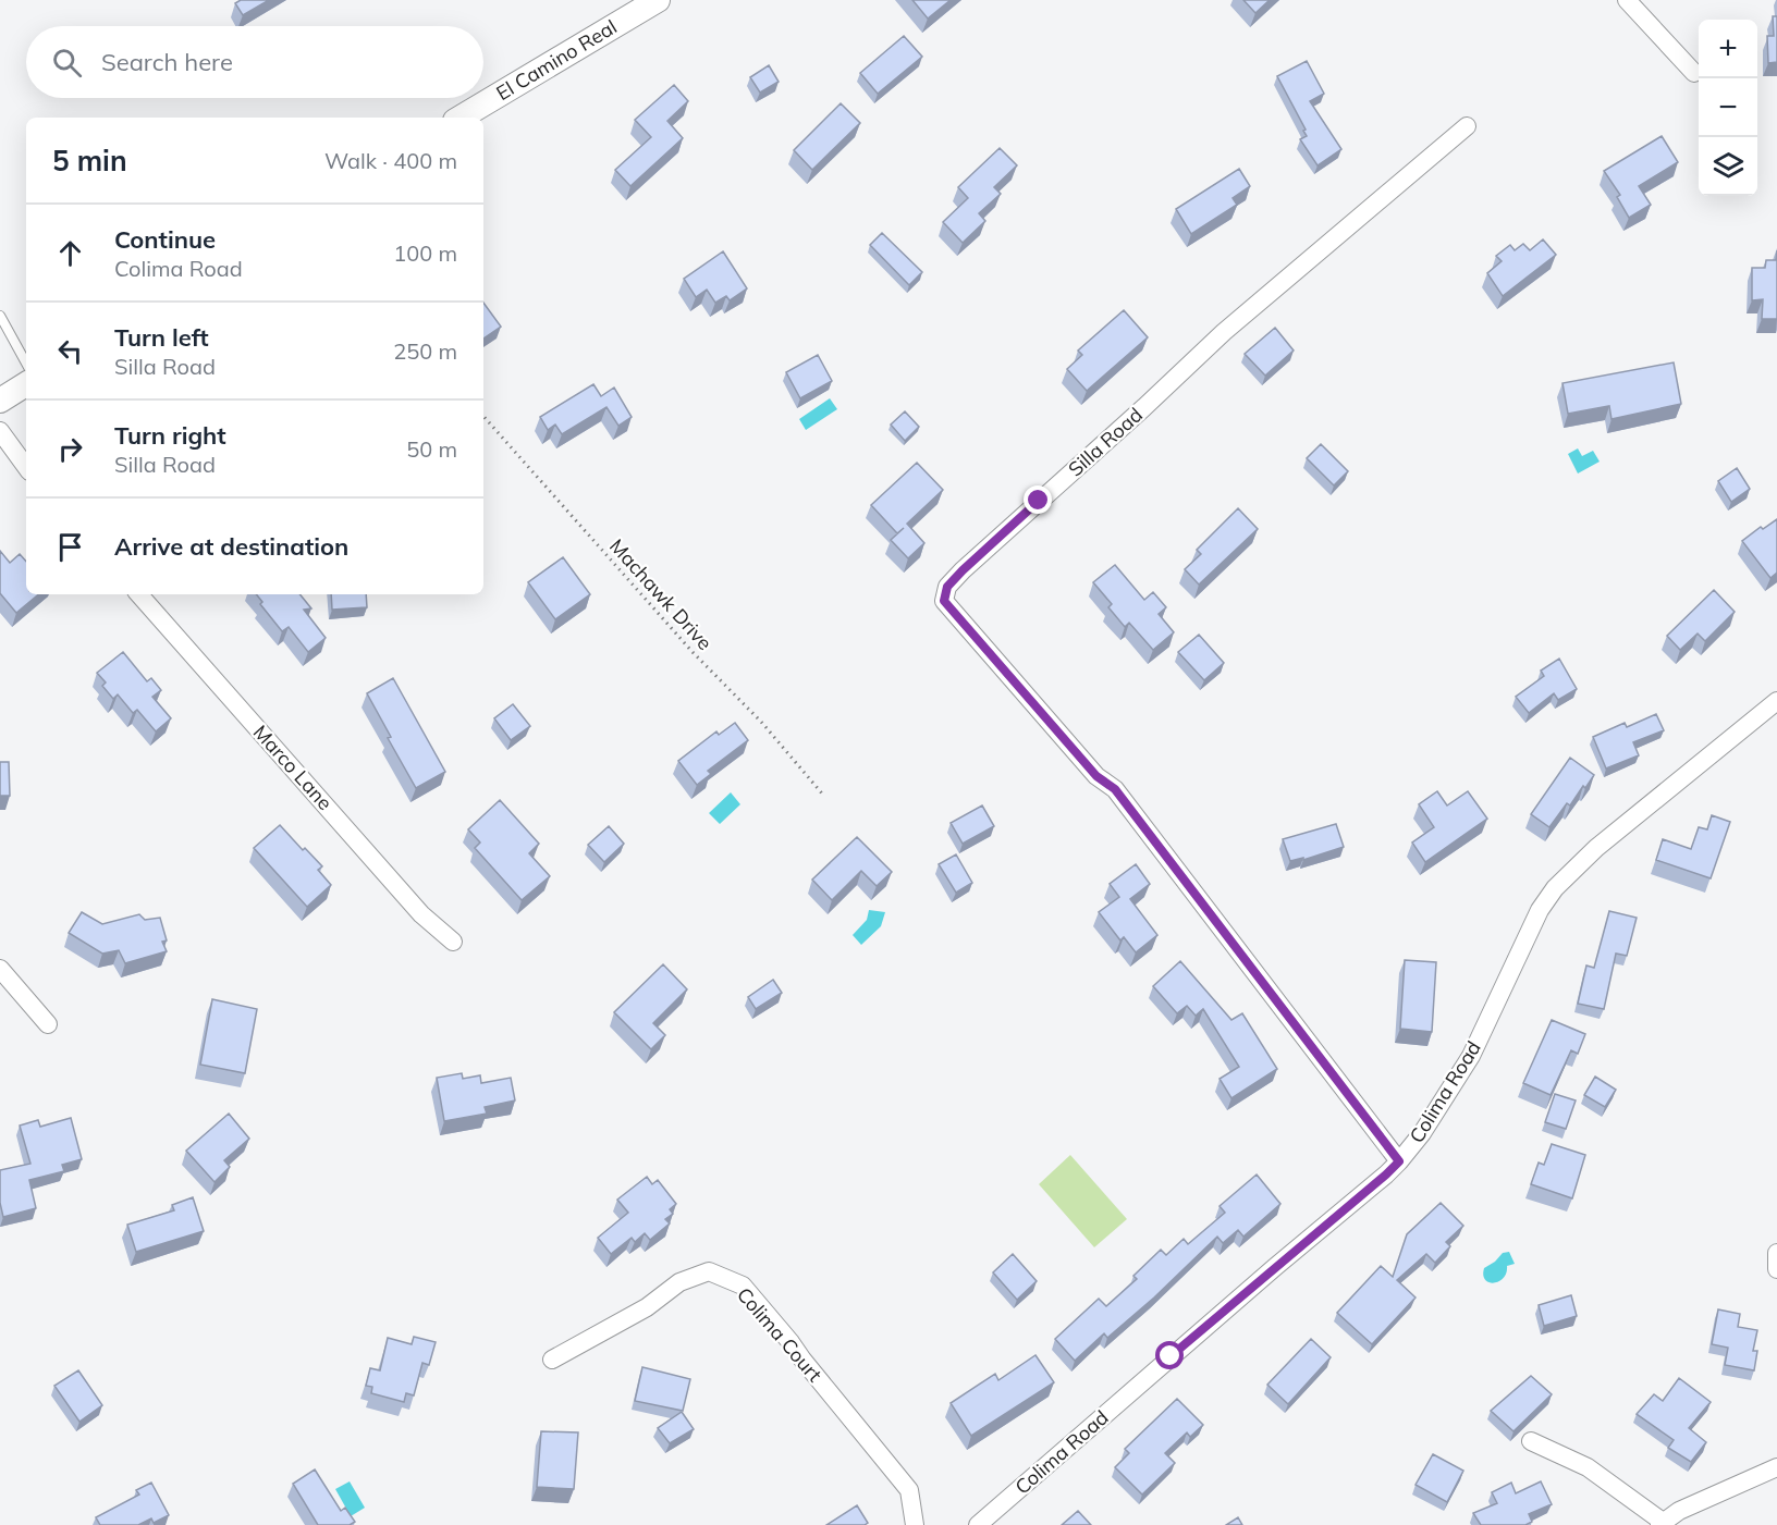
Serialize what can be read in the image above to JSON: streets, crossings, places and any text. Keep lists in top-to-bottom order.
{
  "streets": {
    "main road": ["El Camino Real"],
    "street": [
      "Silla Road",
      "Marco Lane",
      "Colima Road",
      "Colima Court"
    ],
    "path": ["Machawk Drive"]
  },
  "crossings": [
    ["Silla Road", "Colima Road"]
  ],
  "page": {
    "map_buttons": ["+", "−"],
    "search": "Search here",
    "heading": ["5 min", "Walk · 400 m"],
    "list": [
      ["Continue", "Colima Road", "100 m"],
      ["Turn left", "Silla Road", "250 m"],
      ["Turn right", "Silla Road", "50 m"],
      "Arrive at destination"
    ]
  }
}
